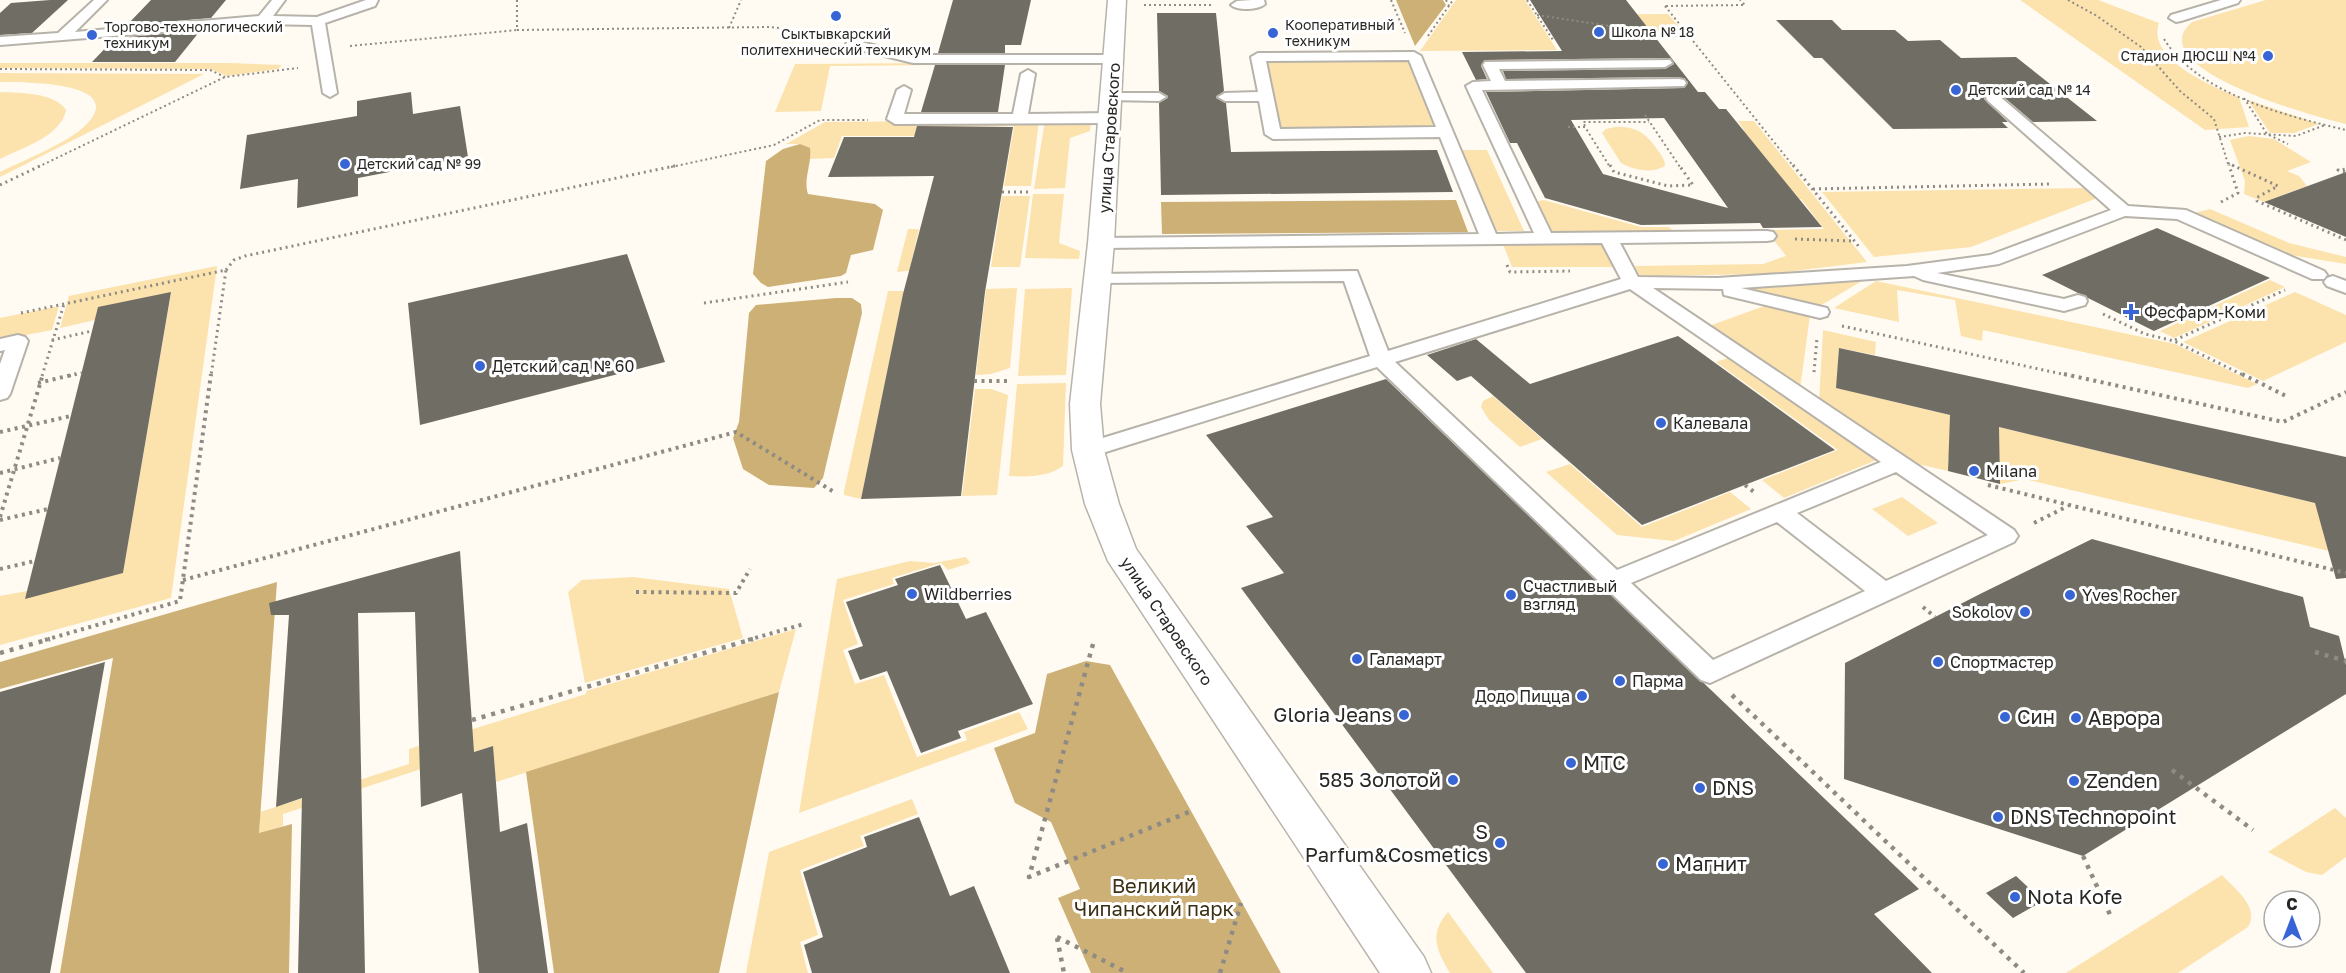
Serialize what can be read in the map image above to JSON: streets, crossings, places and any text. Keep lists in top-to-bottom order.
{
  "streets": {
    "street": ["улица Старовского"]
  },
  "parks": ["Великий Чипанский парк"],
  "places": {
    "other": [
      "Сыктывкарский политехнический техникум",
      "Школа № 18",
      "Кооперативный техникум",
      "Торгово-технологический техникум",
      "Стадион ДЮСШ №4",
      "Детский сад № 14",
      "Детский сад № 99",
      "Детский сад № 60",
      "Калевала",
      "Milana",
      "Wildberries",
      "Счастливый взгляд",
      "Yves Rocher",
      "Sokolov",
      "Галамарт",
      "Спортмастер",
      "Парма",
      "Додо Пицца",
      "Gloria Jeans",
      "Син",
      "Аврора",
      "МТС",
      "585 Золотой",
      "Zenden",
      "DNS",
      "DNS Technopoint",
      "S Parfum&Cosmetics",
      "Магнит",
      "Nota Kofe"
    ],
    "health": ["Фесфарм-Коми"]
  },
  "north": "top"
}
